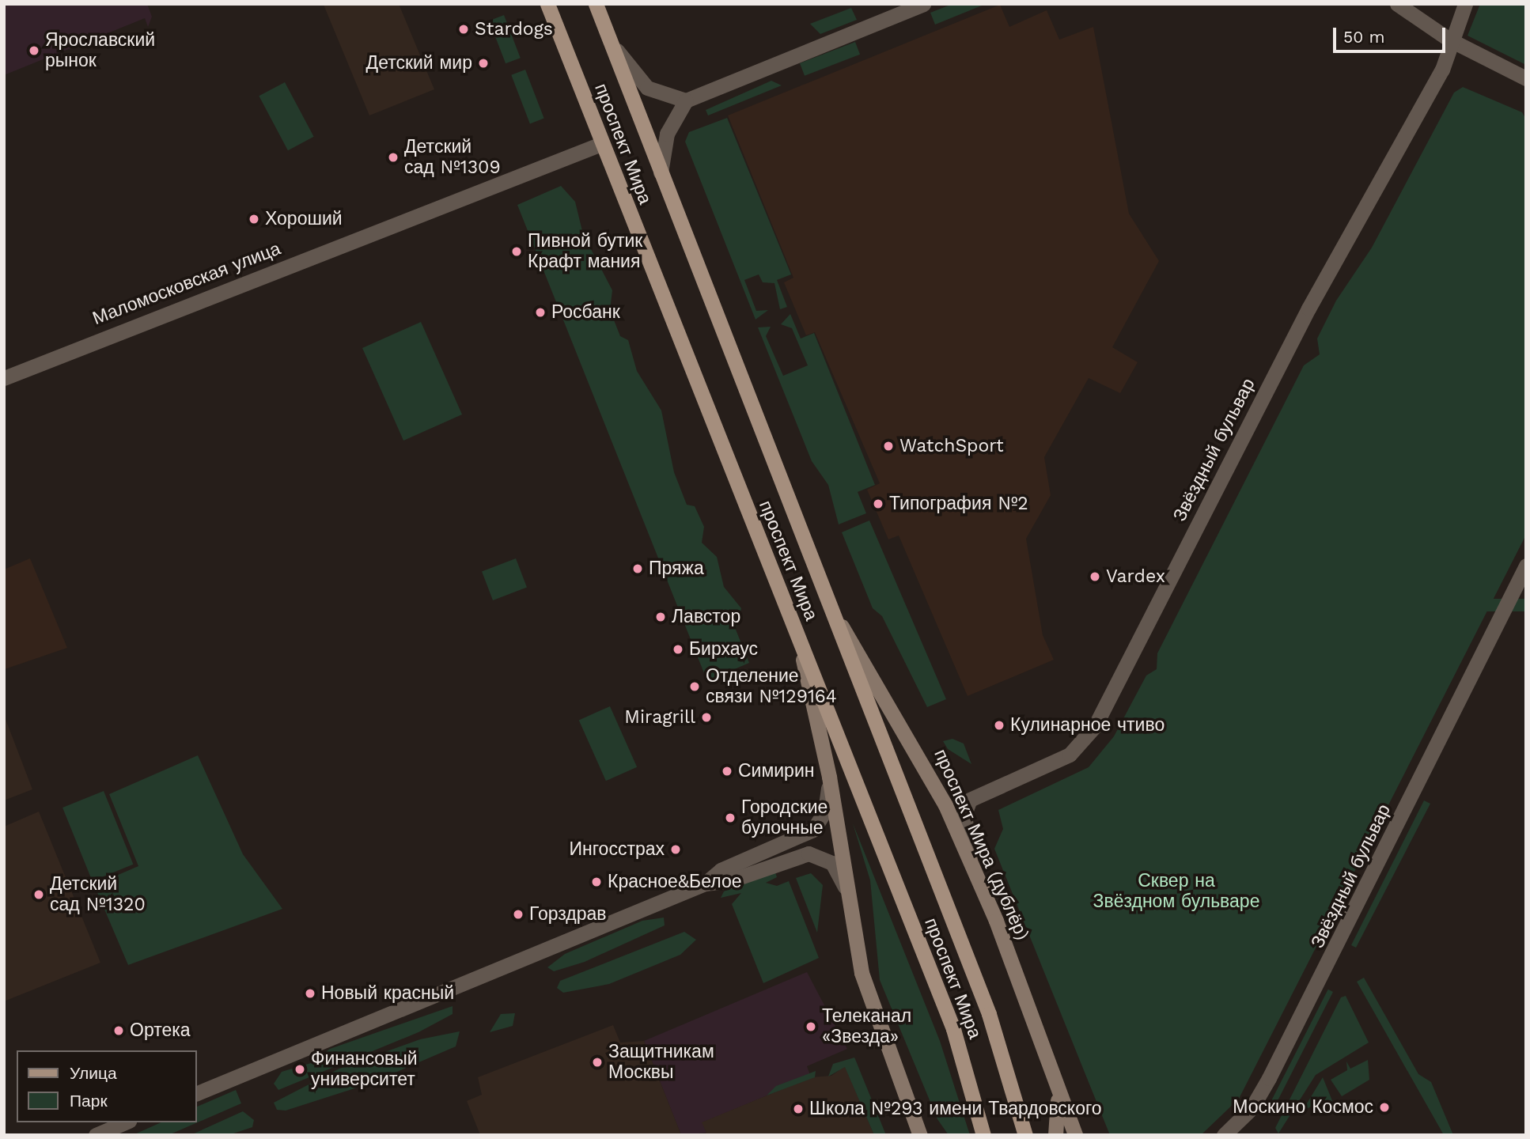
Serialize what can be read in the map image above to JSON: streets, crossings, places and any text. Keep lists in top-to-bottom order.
{
  "streets": {
    "main road": ["проспект Мира", "проспект Мира (дублёр)"],
    "street": ["Маломосковская улица", "Звёздный бульвар"]
  },
  "crossings": [
    ["проспект Мира", "Маломосковская улица"],
    ["проспект Мира", "проспект Мира (дублёр)"],
    ["Звёздный бульвар", "проспект Мира (дублёр)"]
  ],
  "parks": ["Сквер на Звёздном бульваре"],
  "places": [
    "Stardogs",
    "Ярославский рынок",
    "Детский мир",
    "Детский сад №1309",
    "Хороший",
    "Пивной бутик Крафт мания",
    "Росбанк",
    "WatchSport",
    "Типография №2",
    "Пряжа",
    "Vardex",
    "Лавстор",
    "Бирхаус",
    "Отделение связи №129164",
    "Miragrill",
    "Кулинарное чтиво",
    "Симирин",
    "Городские булочные",
    "Ингосстрах",
    "Красное&Белое",
    "Детский сад №1320",
    "Горздрав",
    "Новый красный",
    "Телеканал «Звезда»",
    "Ортека",
    "Защитникам Москвы",
    "Финансовый университет",
    "Москино Космос",
    "Школа №293 имени Твардовского"
  ],
  "legend": ["Улица", "Парк"],
  "scale_bar": "50 m"
}
